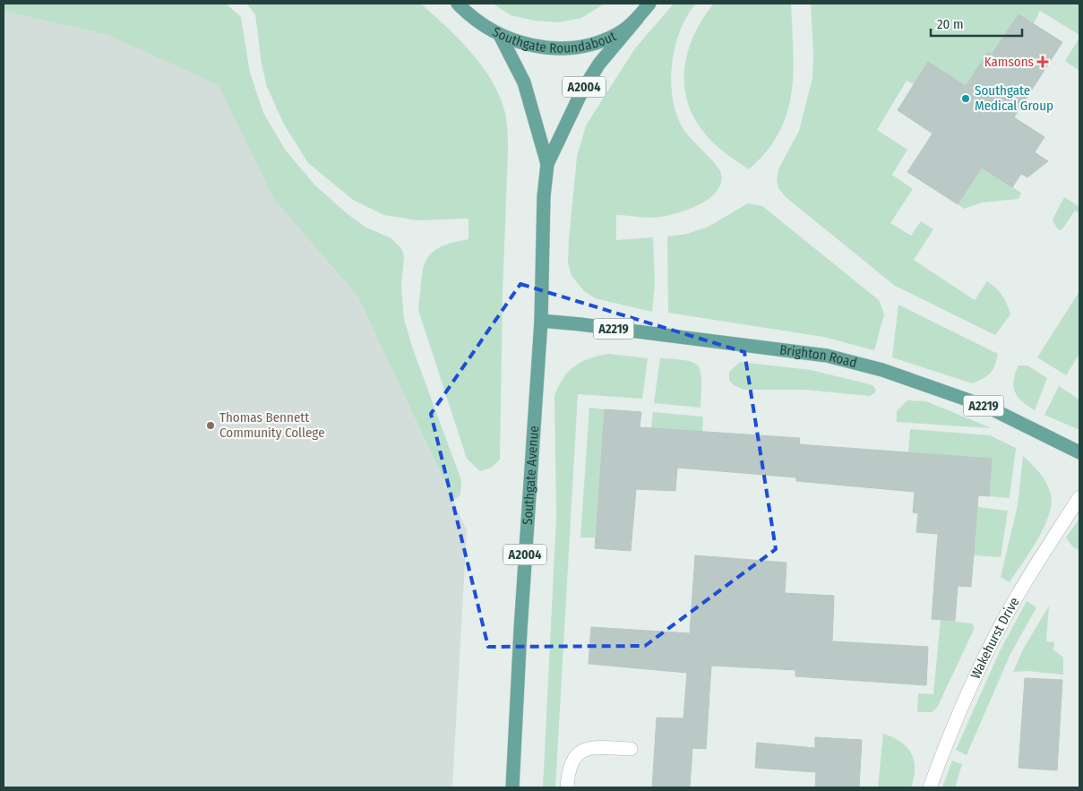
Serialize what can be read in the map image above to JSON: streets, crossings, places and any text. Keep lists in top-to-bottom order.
{
  "streets": {
    "main road": [
      "Southgate Roundabout",
      "A2004",
      "A2219",
      "Brighton Road",
      "Southgate Avenue"
    ],
    "street": ["Wakehurst Drive"]
  },
  "crossings": [
    ["Southgate Roundabout", "Southgate Avenue"],
    ["Brighton Road", "Southgate Avenue"]
  ],
  "places": {
    "health": ["Kamsons"],
    "other": ["Southgate Medical Group", "Thomas Bennett Community College"]
  },
  "scale_bar": "20 m"
}
